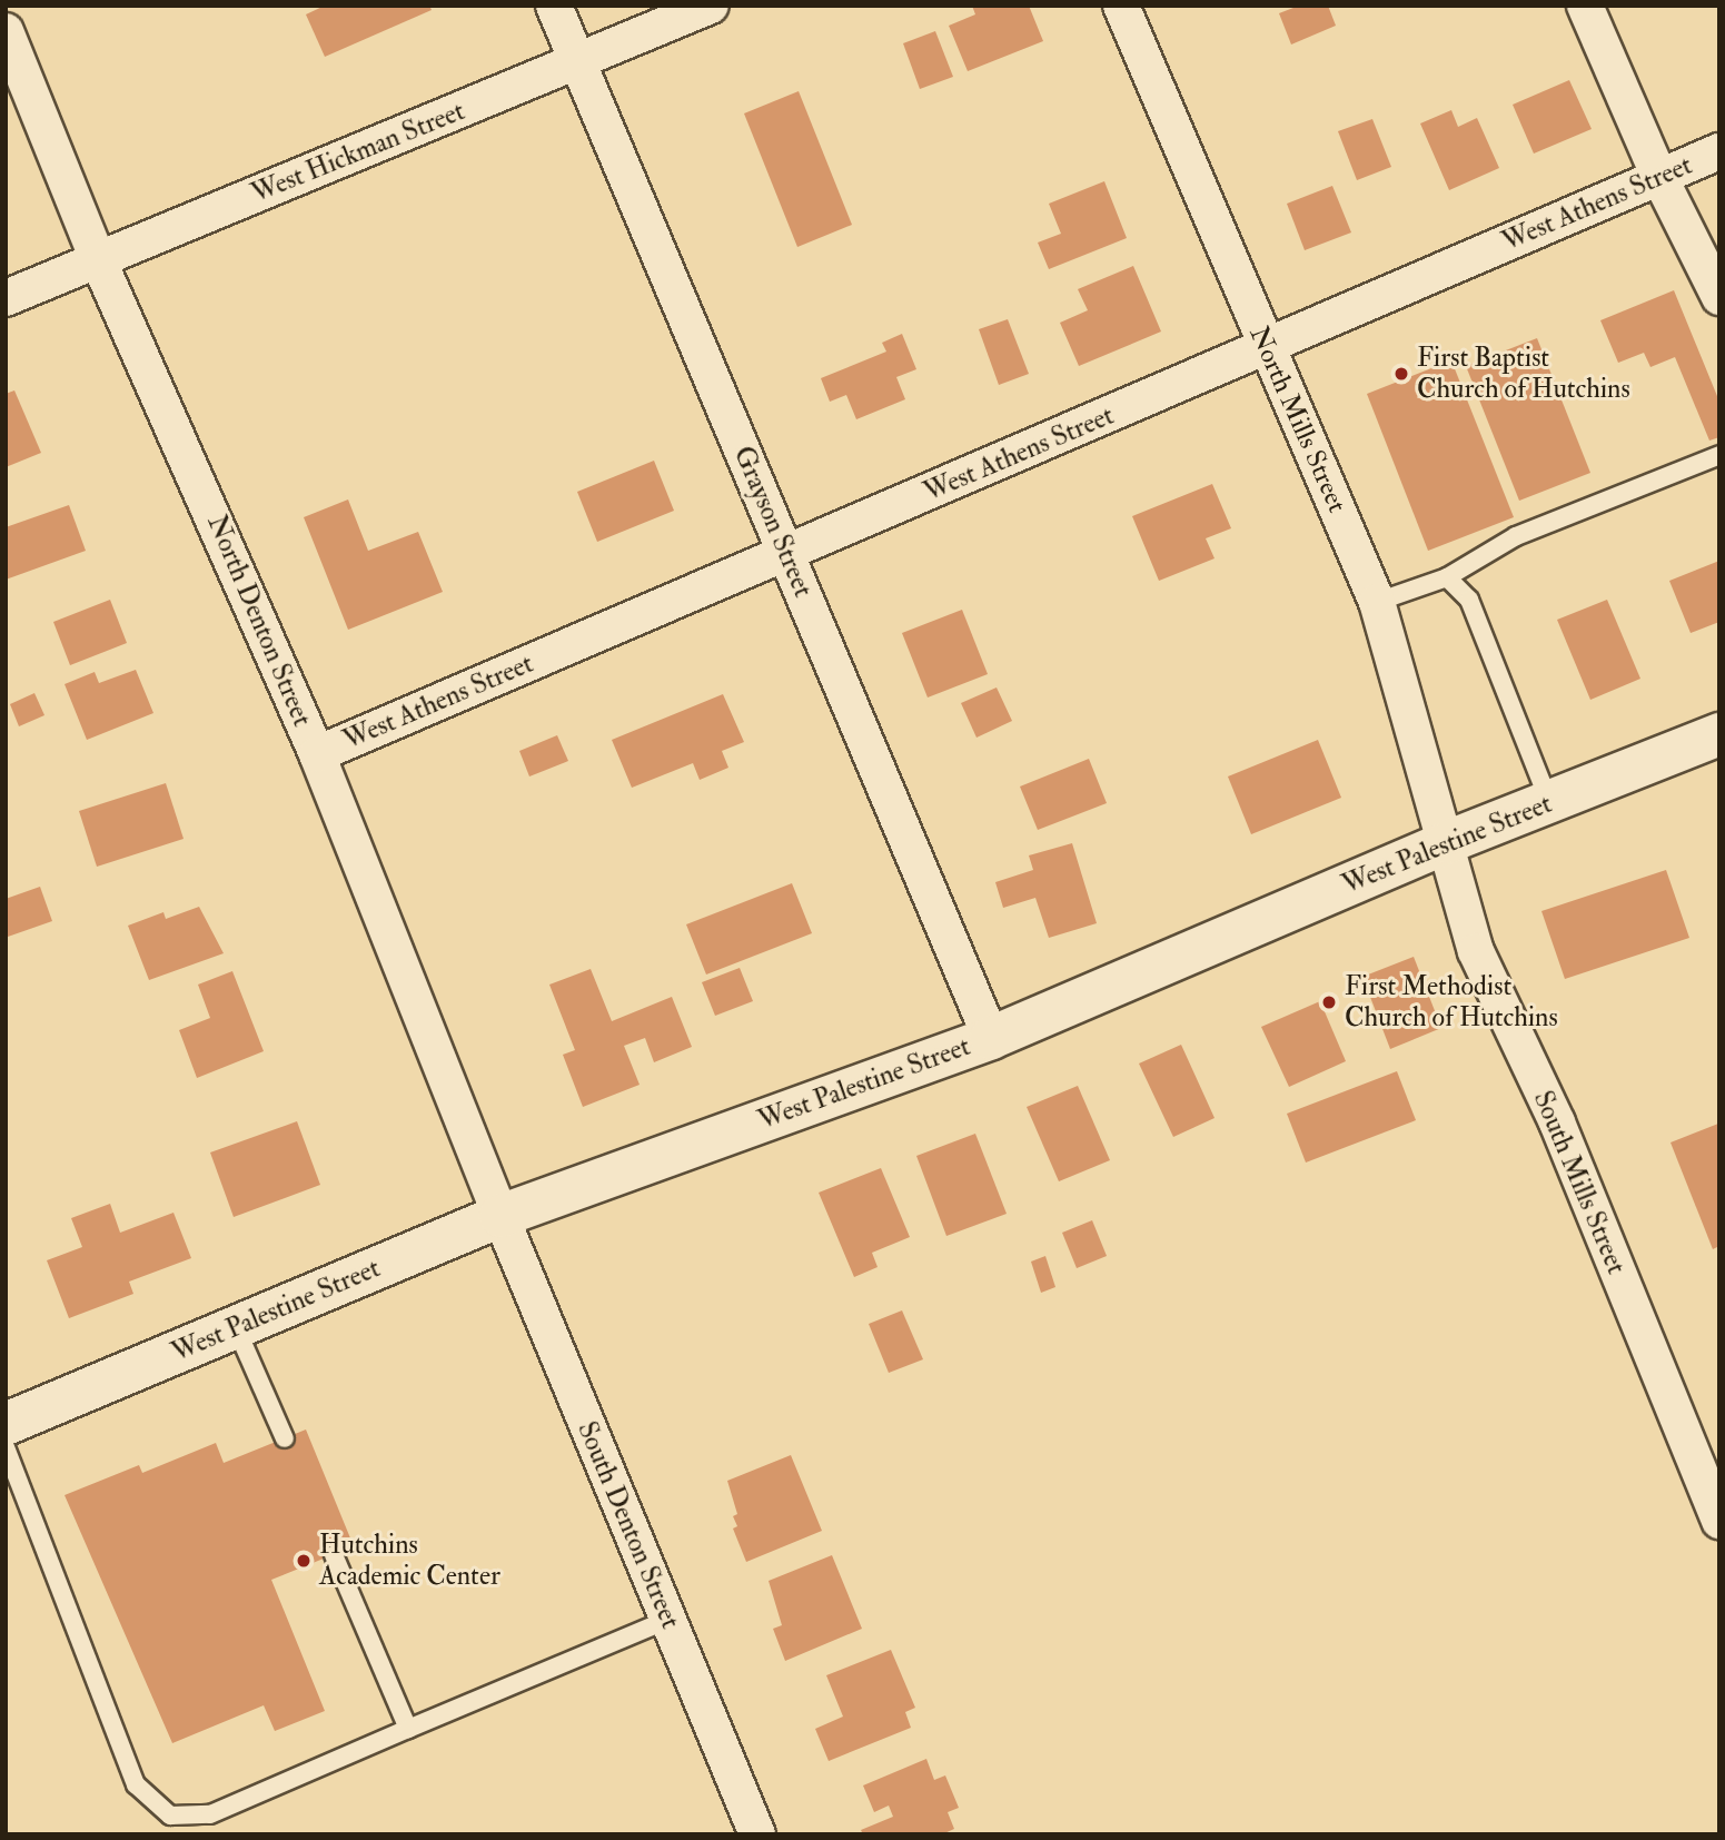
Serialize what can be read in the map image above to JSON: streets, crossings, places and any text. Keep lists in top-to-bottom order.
{
  "streets": {
    "street": [
      "West Hickman Street",
      "West Athens Street",
      "North Mills Street",
      "Grayson Street",
      "North Denton Street",
      "West Palestine Street",
      "South Mills Street",
      "South Denton Street"
    ]
  },
  "crossings": [
    ["West Hickman Street", "Grayson Street"],
    ["West Hickman Street", "North Denton Street"],
    ["West Athens Street", "North Mills Street"],
    ["West Athens Street", "Grayson Street"],
    ["West Athens Street", "North Denton Street"],
    ["North Mills Street", "West Palestine Street"],
    ["North Mills Street", "South Mills Street"],
    ["Grayson Street", "West Palestine Street"],
    ["North Denton Street", "West Palestine Street"],
    ["North Denton Street", "South Denton Street"],
    ["West Palestine Street", "South Mills Street"],
    ["West Palestine Street", "South Denton Street"]
  ],
  "places": ["First Baptist Church of Hutchins", "First Methodist Church of Hutchins", "Hutchins Academic Center"]
}
